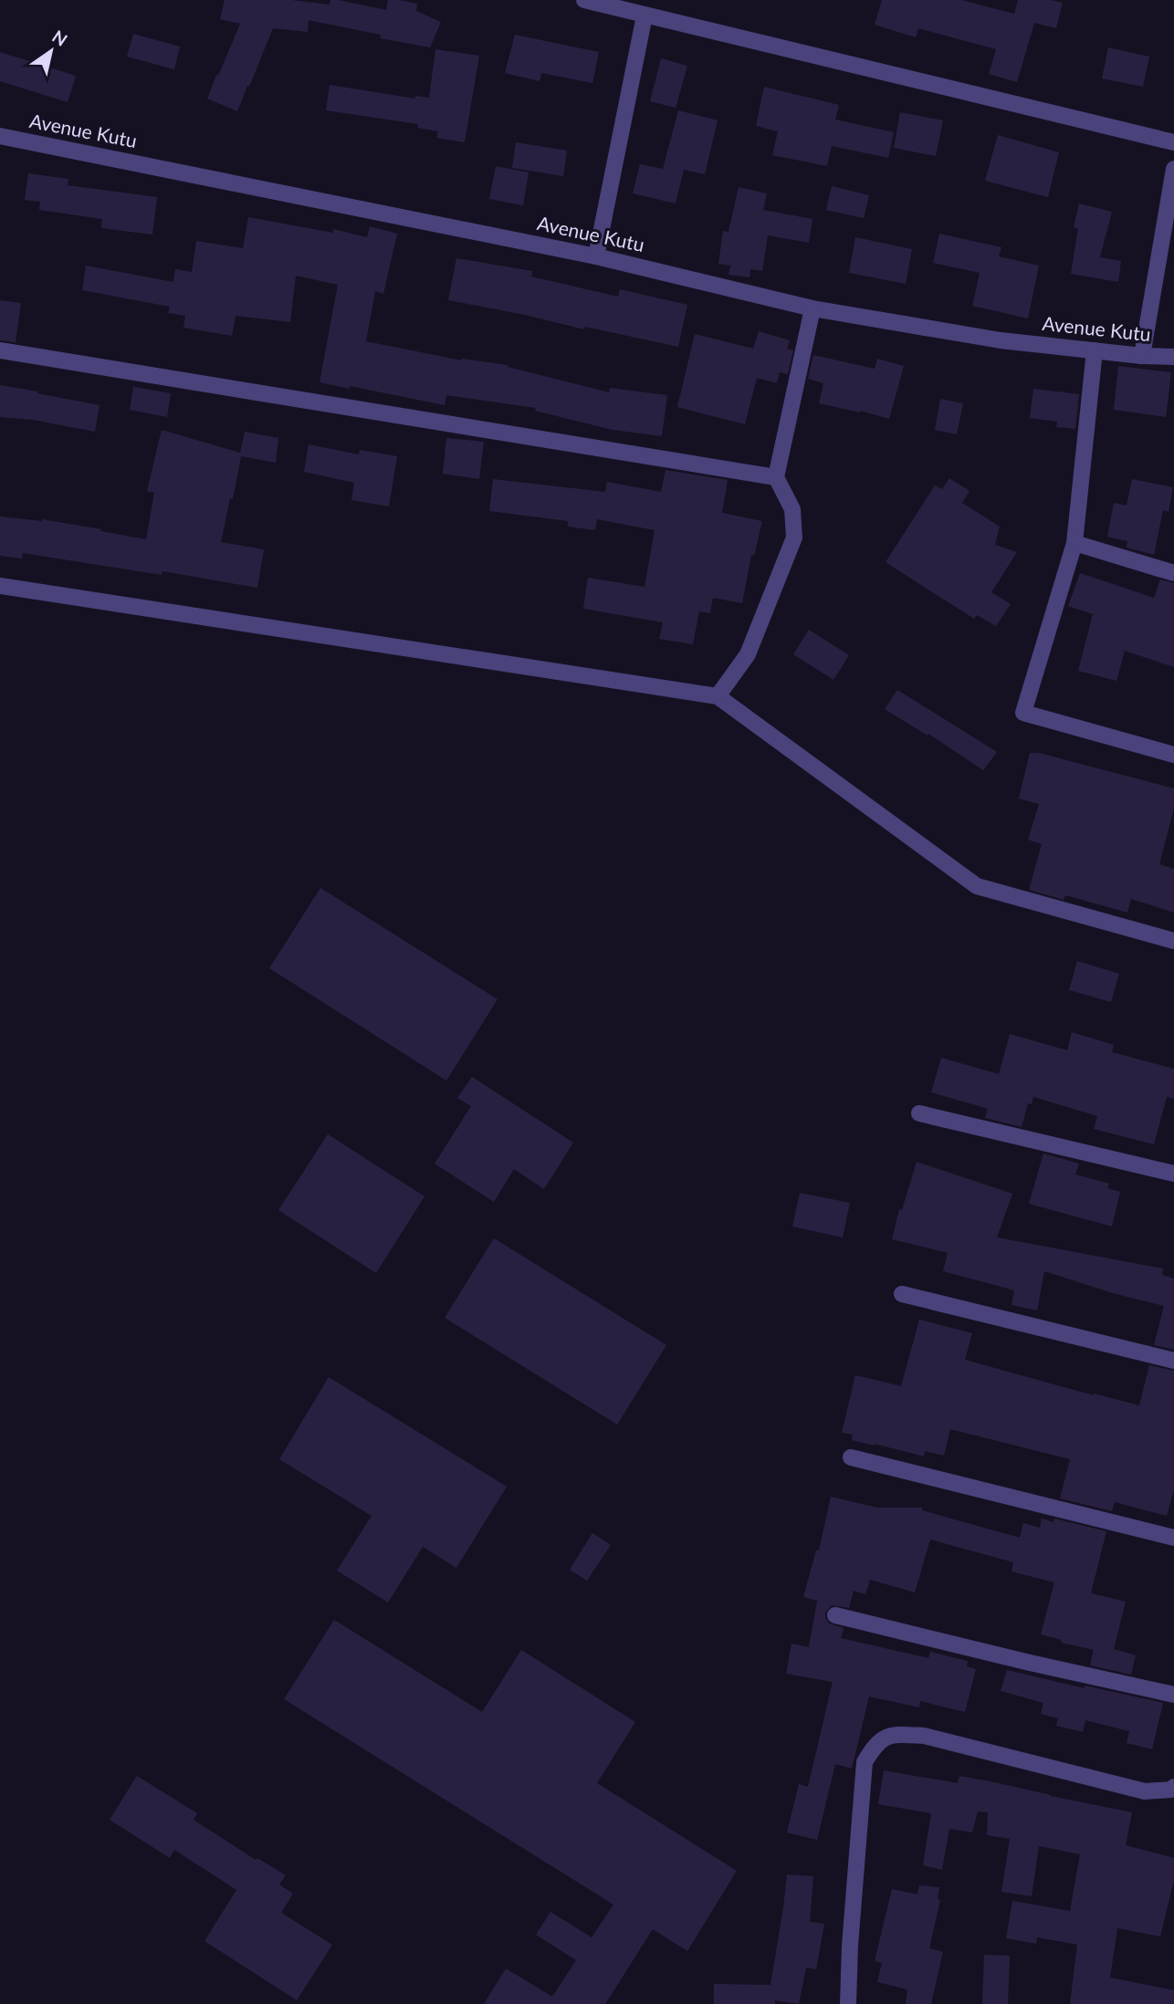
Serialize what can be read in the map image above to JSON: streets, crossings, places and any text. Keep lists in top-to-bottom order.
{
  "streets": {
    "street": ["Avenue Kutu"]
  },
  "north": "top right"
}
